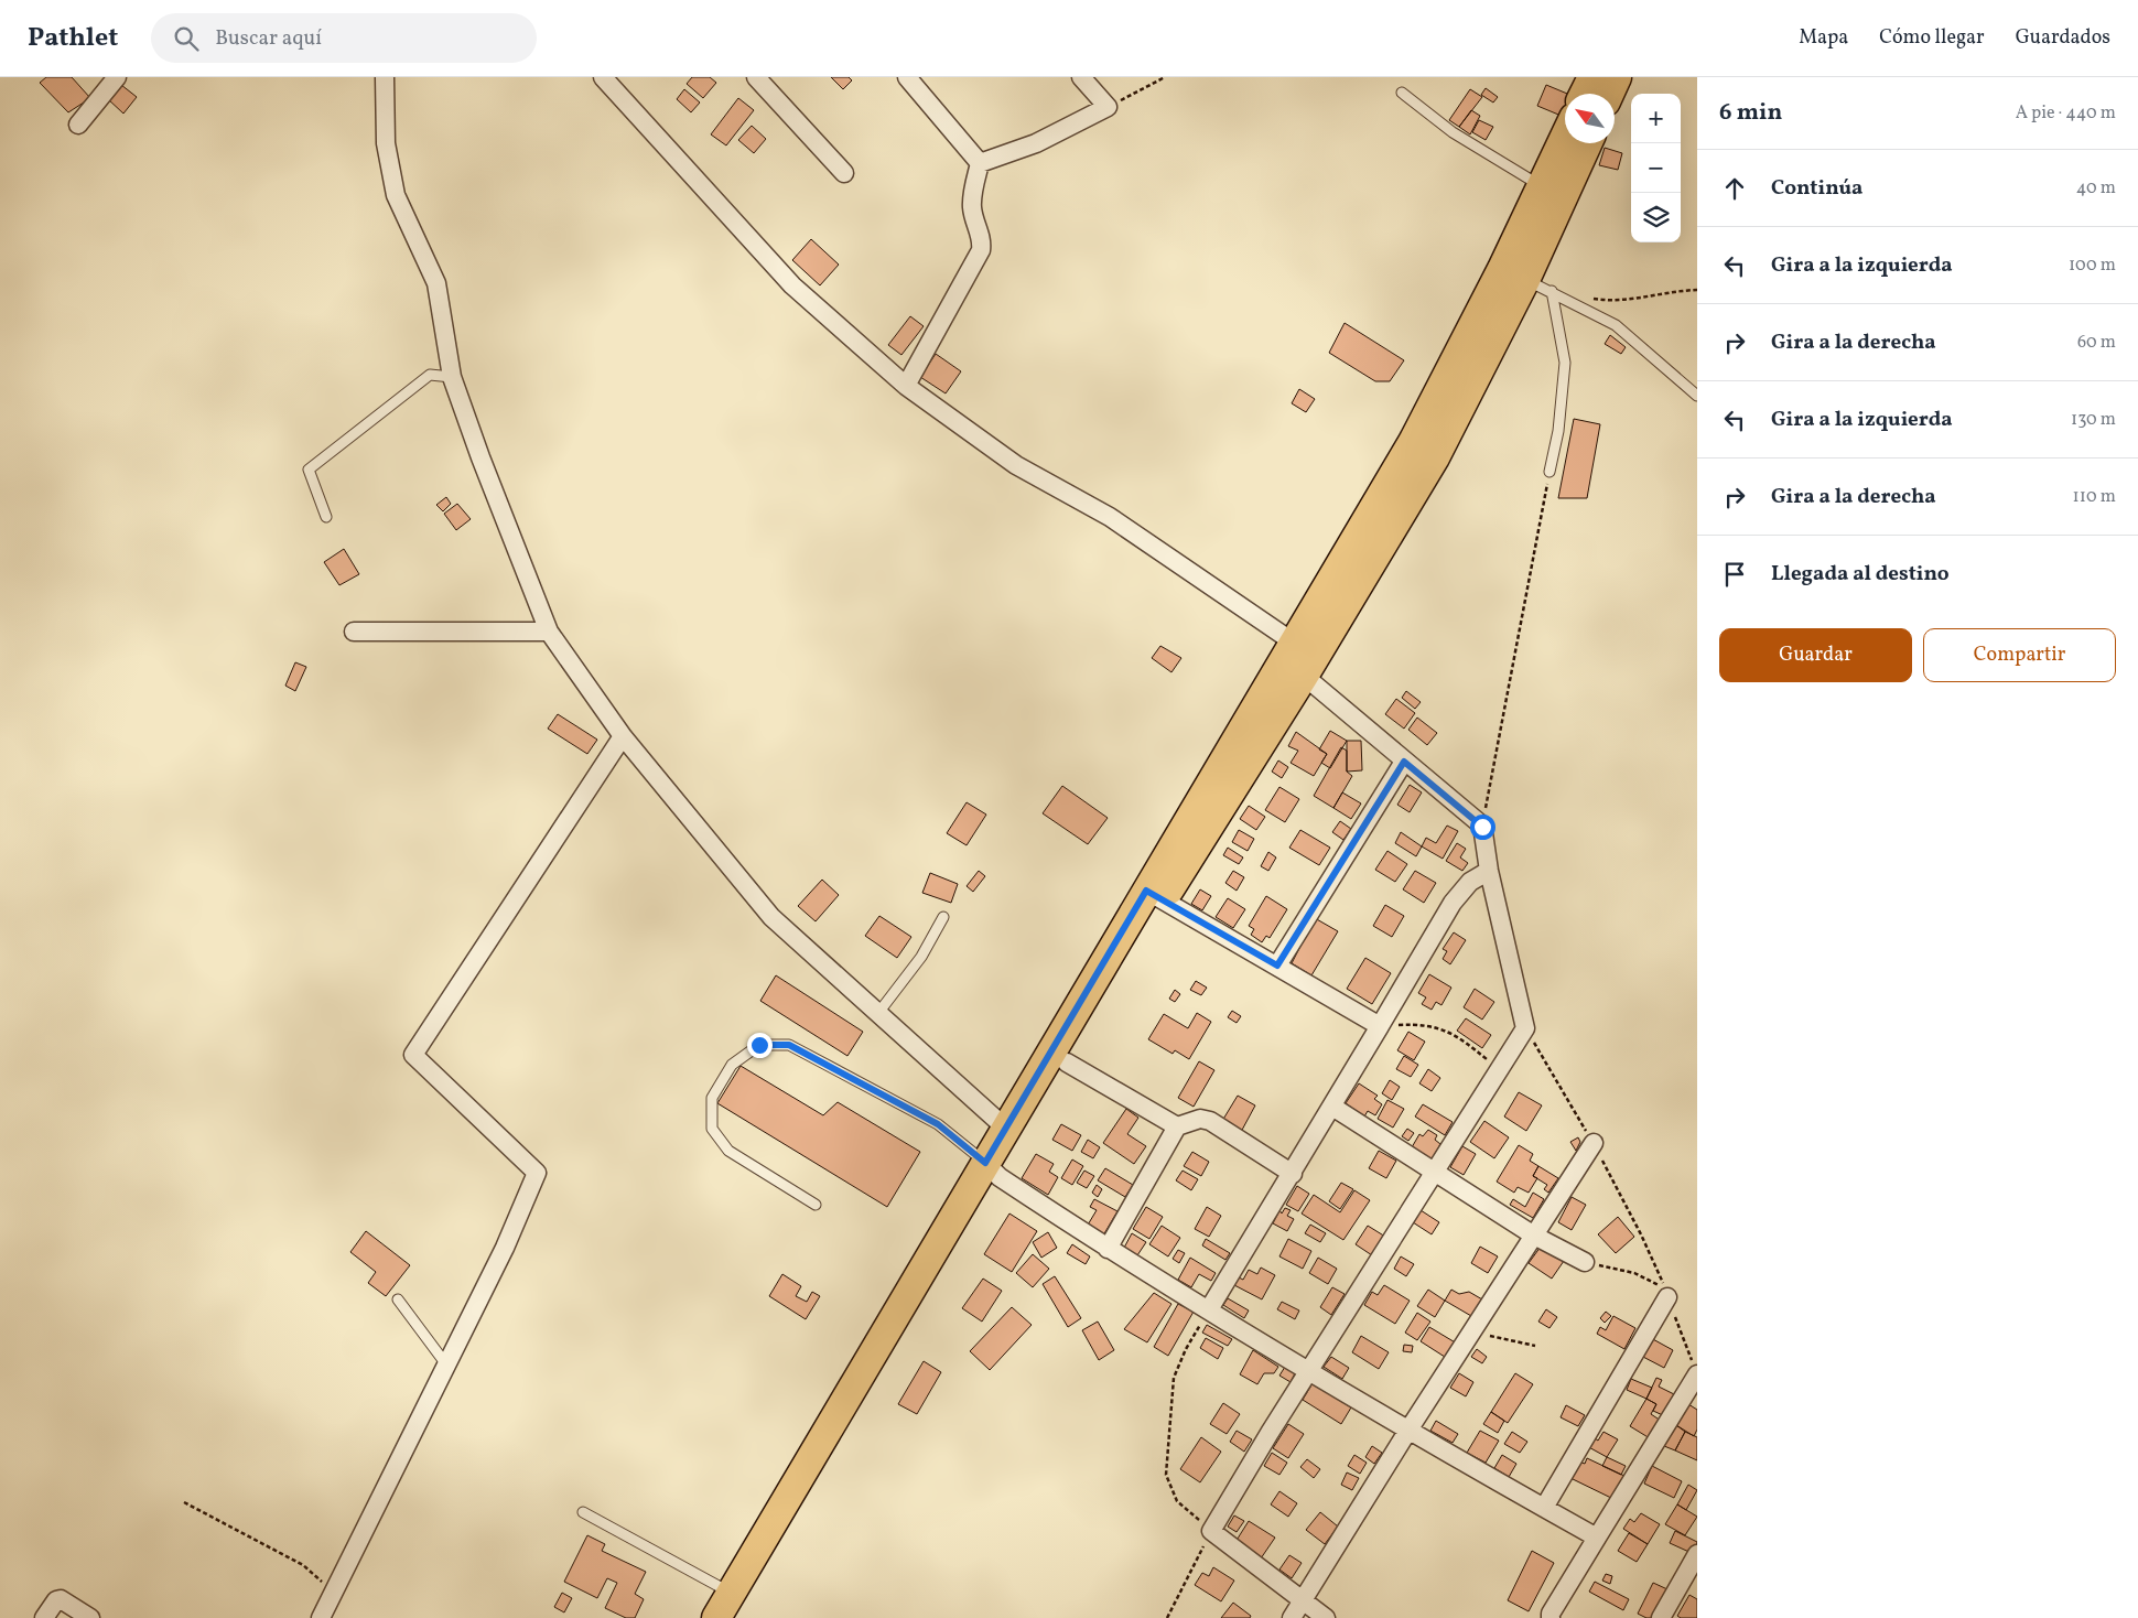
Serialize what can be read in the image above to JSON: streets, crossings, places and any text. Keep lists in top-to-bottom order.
{
  "north": "top left",
  "page": {
    "header": "Pathlet",
    "search": "Buscar aquí",
    "nav": ["Mapa", "Cómo llegar", "Guardados"],
    "heading": ["6 min", "A pie · 440 m"],
    "map_buttons": ["+", "−"],
    "list": [
      ["Continúa", "40 m"],
      ["Gira a la izquierda", "100 m"],
      ["Gira a la derecha", "60 m"],
      ["Gira a la izquierda", "130 m"],
      ["Gira a la derecha", "110 m"],
      "Llegada al destino"
    ],
    "buttons": ["Guardar", "Compartir"]
  }
}
